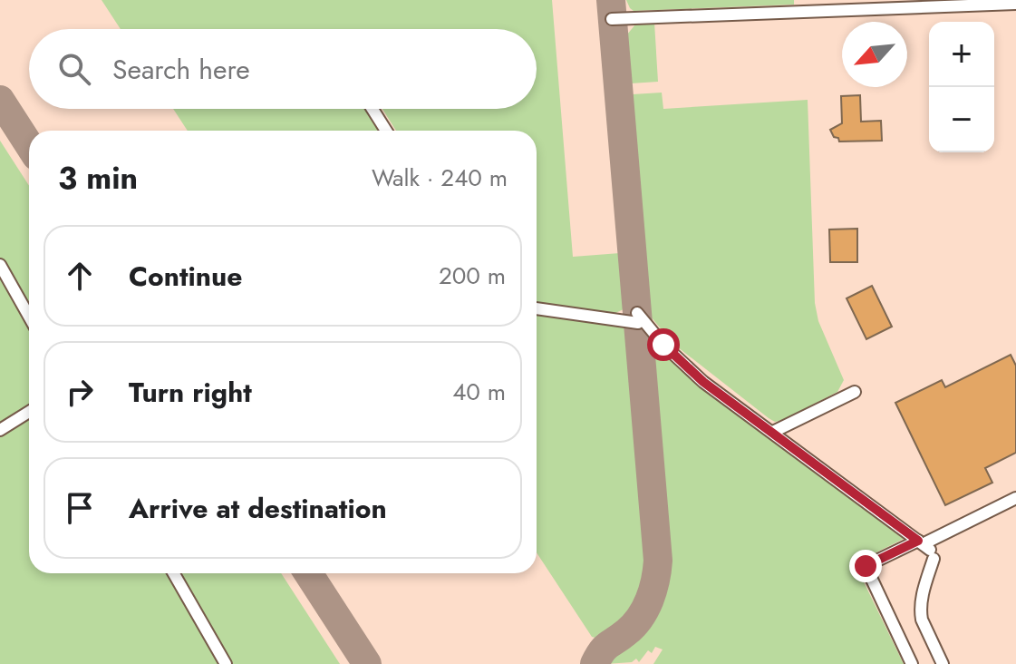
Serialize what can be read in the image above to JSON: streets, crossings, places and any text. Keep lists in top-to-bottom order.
{
  "north": "bottom left",
  "page": {
    "map_buttons": ["+", "−"],
    "search": "Search here",
    "heading": ["3 min", "Walk · 240 m"],
    "list": [
      ["Continue", "200 m"],
      ["Turn right", "40 m"],
      "Arrive at destination"
    ]
  }
}
